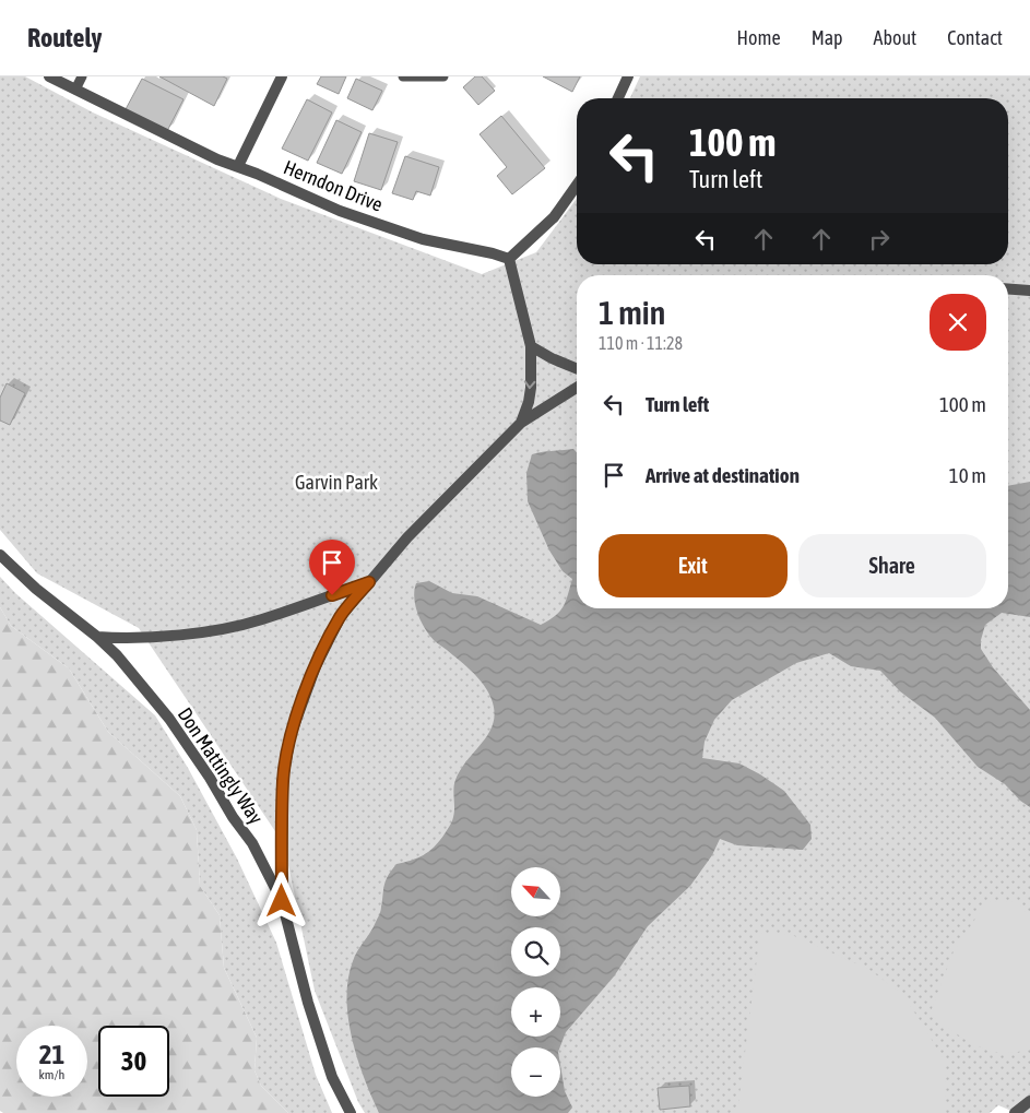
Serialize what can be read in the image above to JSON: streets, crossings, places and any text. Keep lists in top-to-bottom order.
{
  "streets": {
    "street": ["Herndon Drive", "Don Mattingly Way"]
  },
  "parks": ["Garvin Park"],
  "north": "top left",
  "page": {
    "header": "Routely",
    "nav": [
      "Home",
      "Map",
      "About",
      "Contact"
    ],
    "turn": ["100 m", "Turn left"],
    "heading": ["1 min", "110 m · 11:28"],
    "list": [
      {
        "name": "Turn left",
        "value": "100 m"
      },
      {
        "name": "Arrive at destination",
        "value": "10 m"
      }
    ],
    "buttons": ["Exit", "Share"],
    "map_buttons": ["+", "−"],
    "speed": "21 km/h",
    "limit": "30"
  }
}
